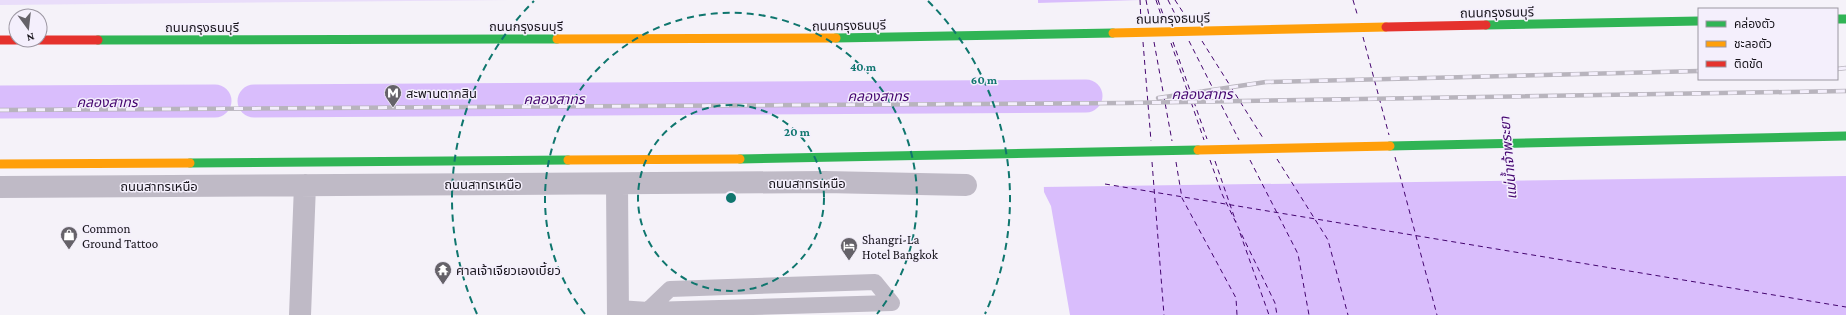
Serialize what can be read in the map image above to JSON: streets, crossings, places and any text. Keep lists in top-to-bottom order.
{
  "streets": {
    "main road": ["ถนนกรุงธนบุรี"],
    "street": ["ถนนสาทรเหนือ"]
  },
  "water": ["คลองสาทร", "แม่น้ำเจ้าพระยา"],
  "places": {
    "metro station": ["สะพานตากสิน"],
    "shop": ["Common Ground Tattoo"],
    "hotel": ["Shangri-La Hotel Bangkok"],
    "temple": ["ศาลเจ้าเจียวเองเบี้ยว"]
  },
  "legend": ["คล่องตัว", "ชะลอตัว", "ติดขัด"],
  "north": "bottom",
  "rings": ["40 m", "60 m", "20 m"]
}
